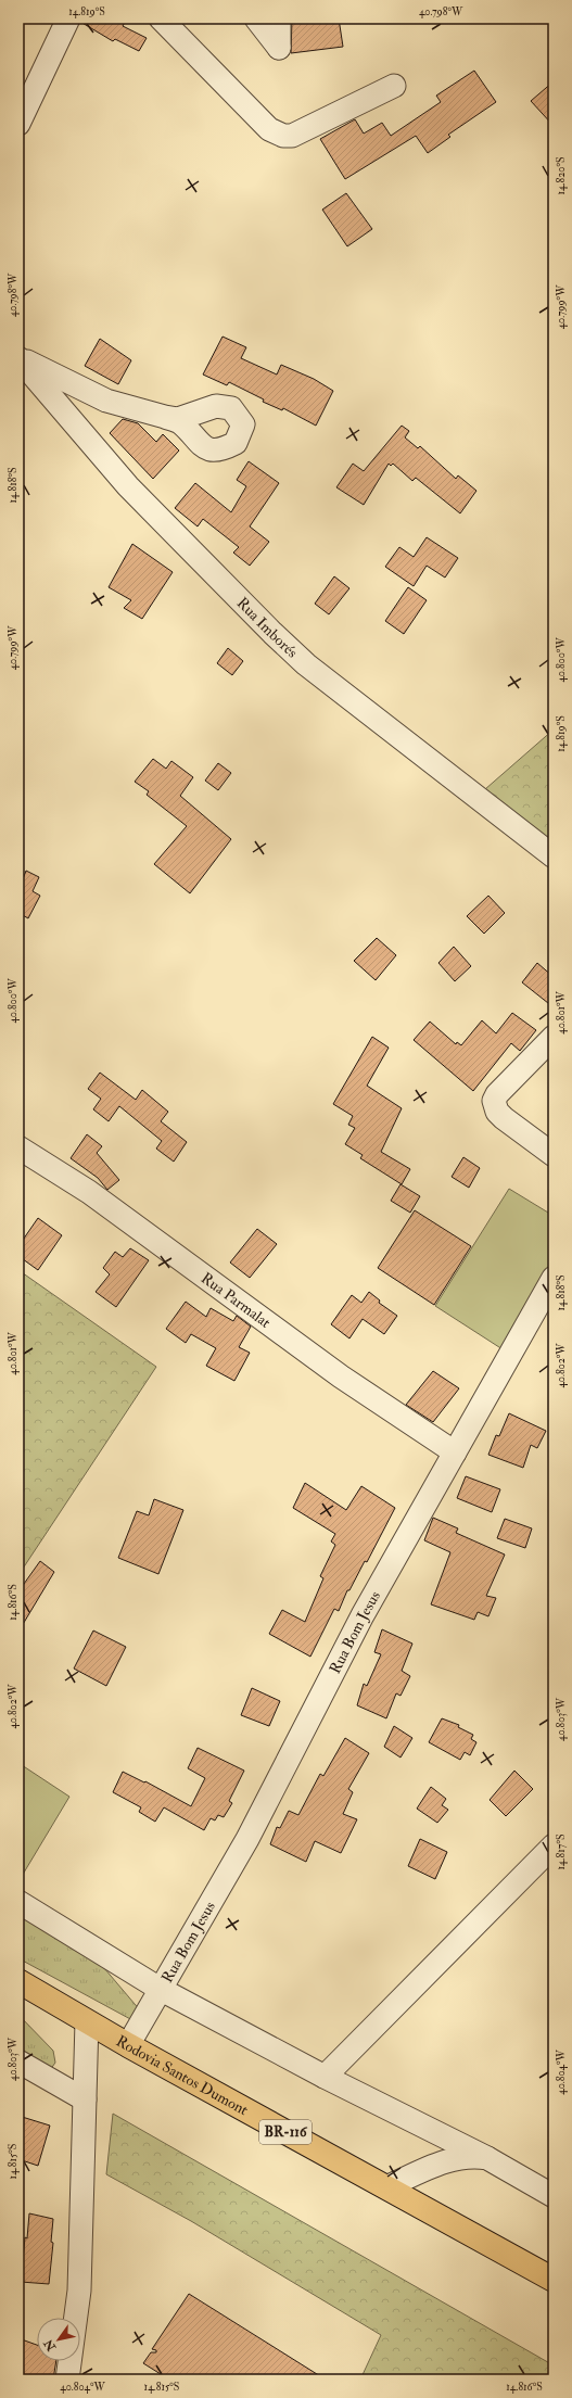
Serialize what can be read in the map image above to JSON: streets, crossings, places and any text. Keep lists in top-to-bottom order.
{
  "streets": {
    "highway": ["Rodovia Santos Dumont", "BR-116"],
    "street": ["Rua Imborés", "Rua Parmalat", "Rua Bom Jesus"]
  },
  "crossings": [
    ["Rua Parmalat", "Rua Bom Jesus"],
    ["Rua Bom Jesus", "Rodovia Santos Dumont"]
  ],
  "north": "bottom left",
  "coordinates": [
    "14.819°S",
    "40.798°W",
    "14.820°S",
    "40.799°W",
    "14.818°S",
    "40.800°W",
    "40.801°W",
    "40.802°W",
    "14.816°S",
    "40.803°W",
    "14.817°S",
    "40.804°W",
    "14.815°S"
  ]
}
